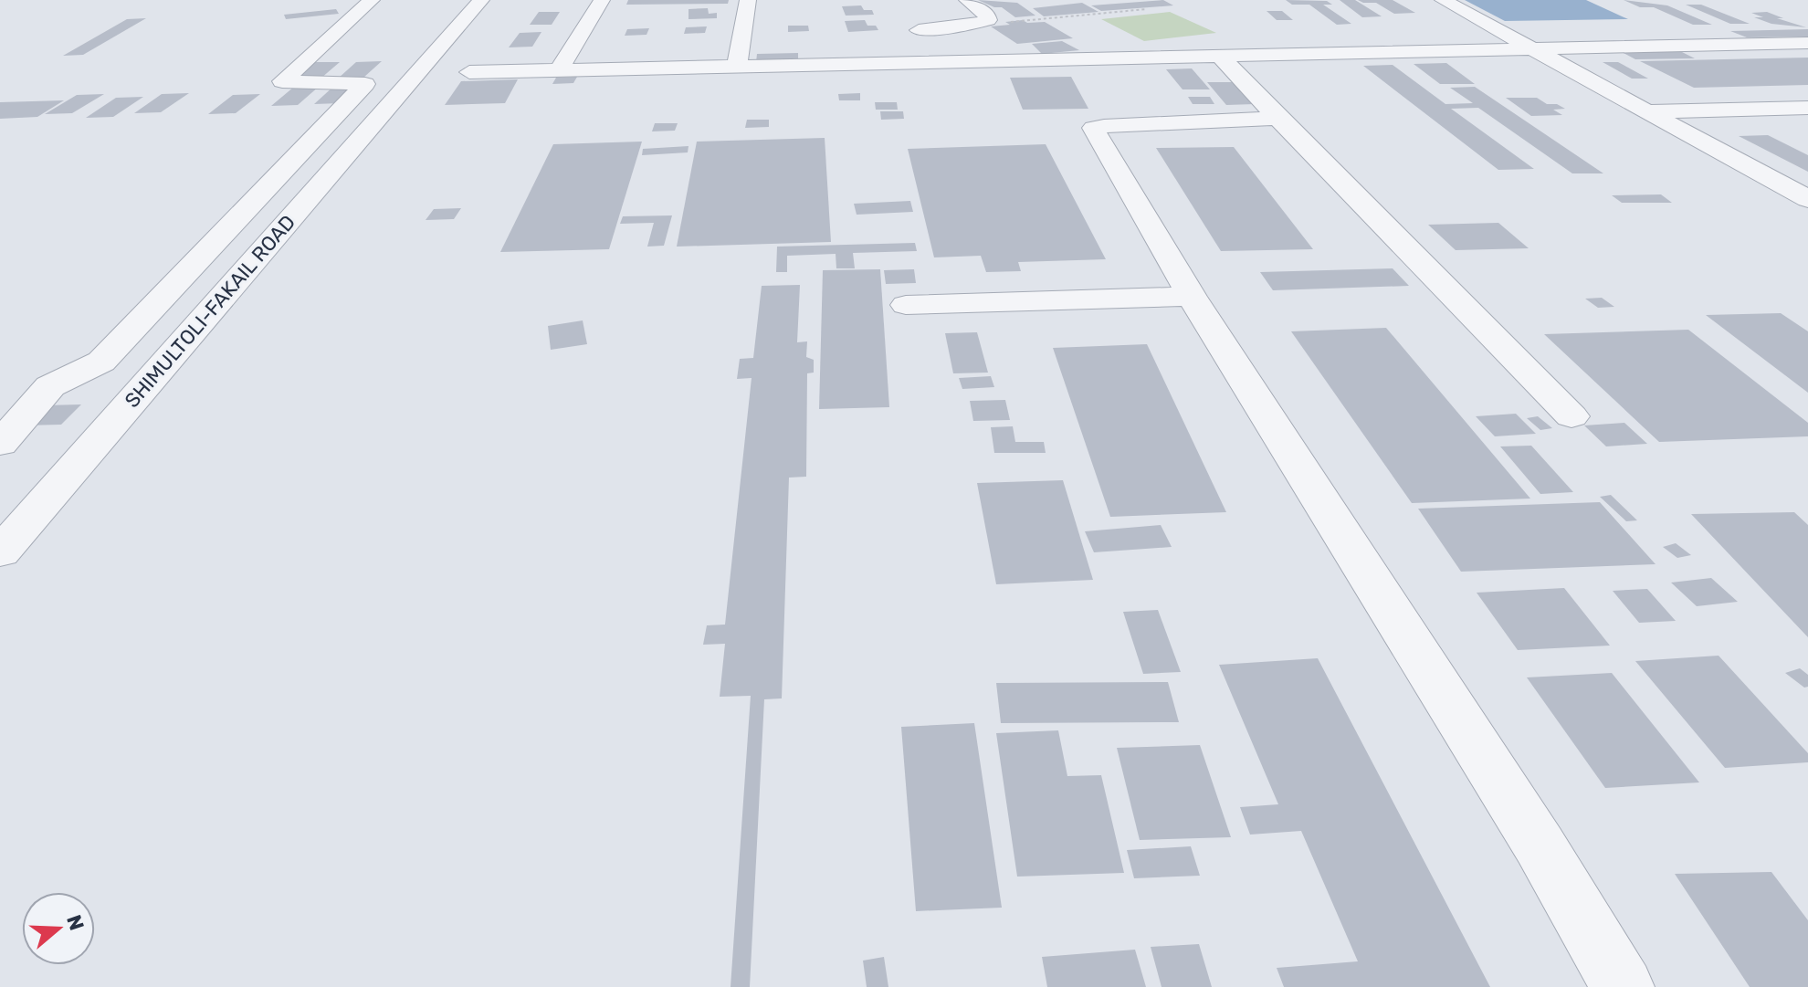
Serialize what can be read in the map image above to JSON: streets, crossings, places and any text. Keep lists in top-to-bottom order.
{
  "streets": {
    "street": ["SHIMULTOLI-FAKAIL ROAD"]
  },
  "north": "right"
}
